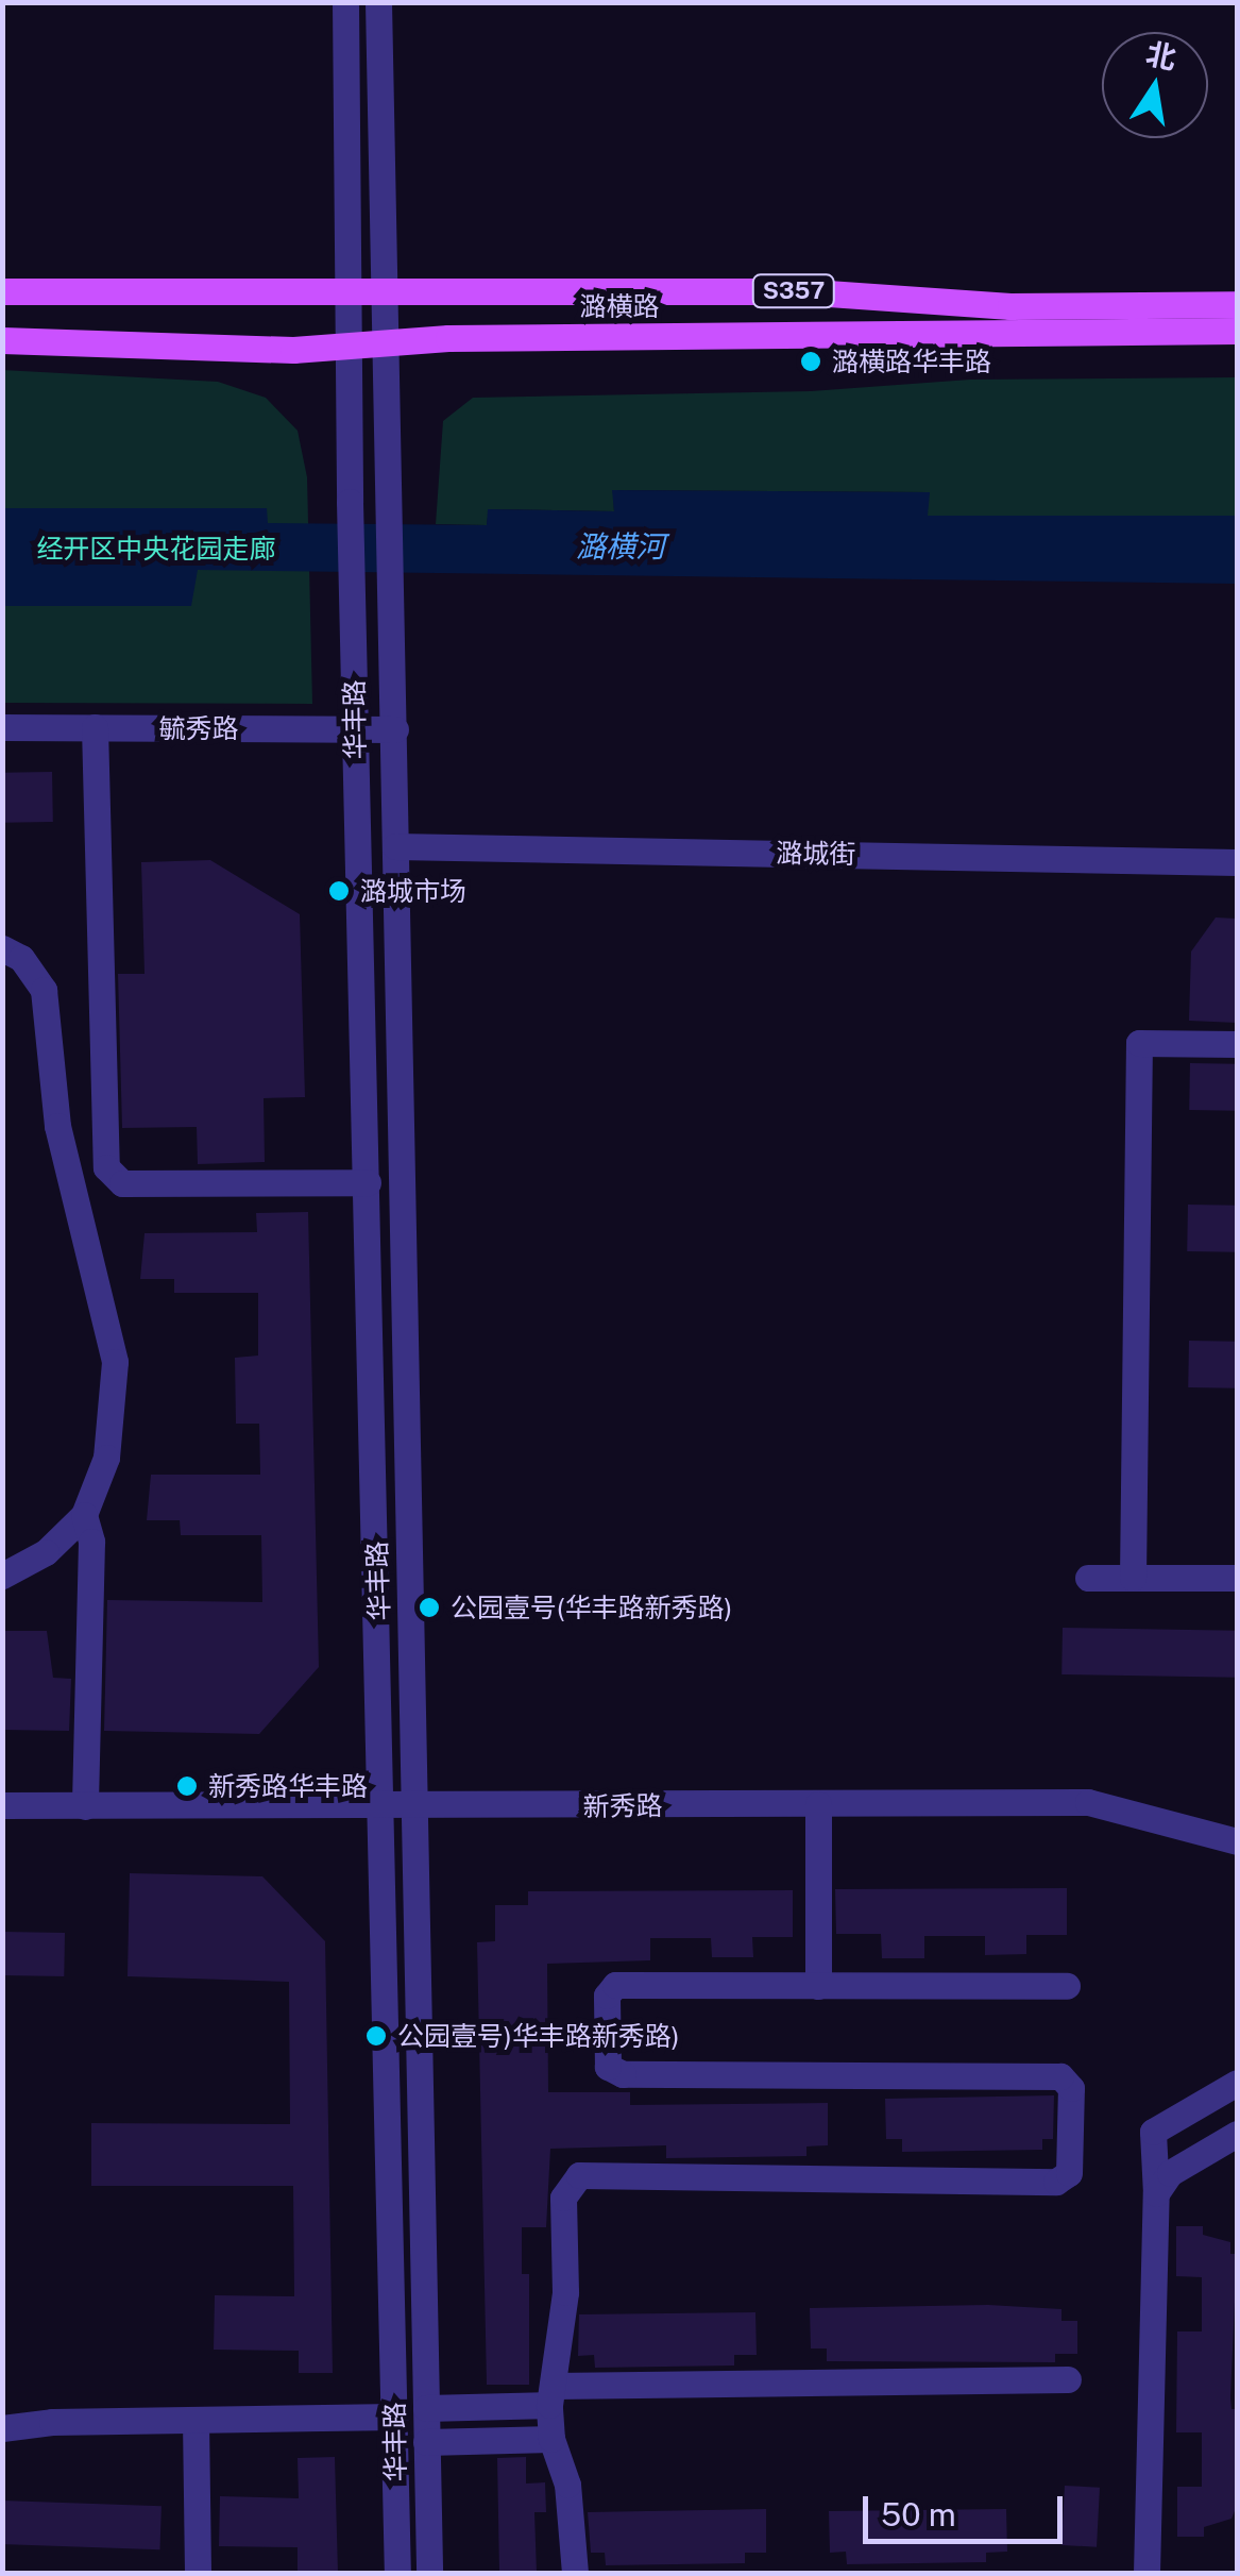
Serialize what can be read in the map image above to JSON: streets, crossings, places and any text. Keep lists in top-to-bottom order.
{
  "streets": {
    "main road": ["S357", "潞横路"],
    "street": [
      "华丰路",
      "毓秀路",
      "潞城街",
      "新秀路"
    ]
  },
  "crossings": [
    ["潞横路", "华丰路"],
    ["华丰路", "毓秀路"],
    ["华丰路", "潞城街"],
    ["华丰路", "新秀路"]
  ],
  "water": ["潞横河"],
  "parks": ["经开区中央花园走廊"],
  "places": [
    "潞横路华丰路",
    "潞城市场",
    "公园壹号(华丰路新秀路)",
    "新秀路华丰路",
    "公园壹号)华丰路新秀路)"
  ],
  "scale_bar": "50 m",
  "north": "top"
}
